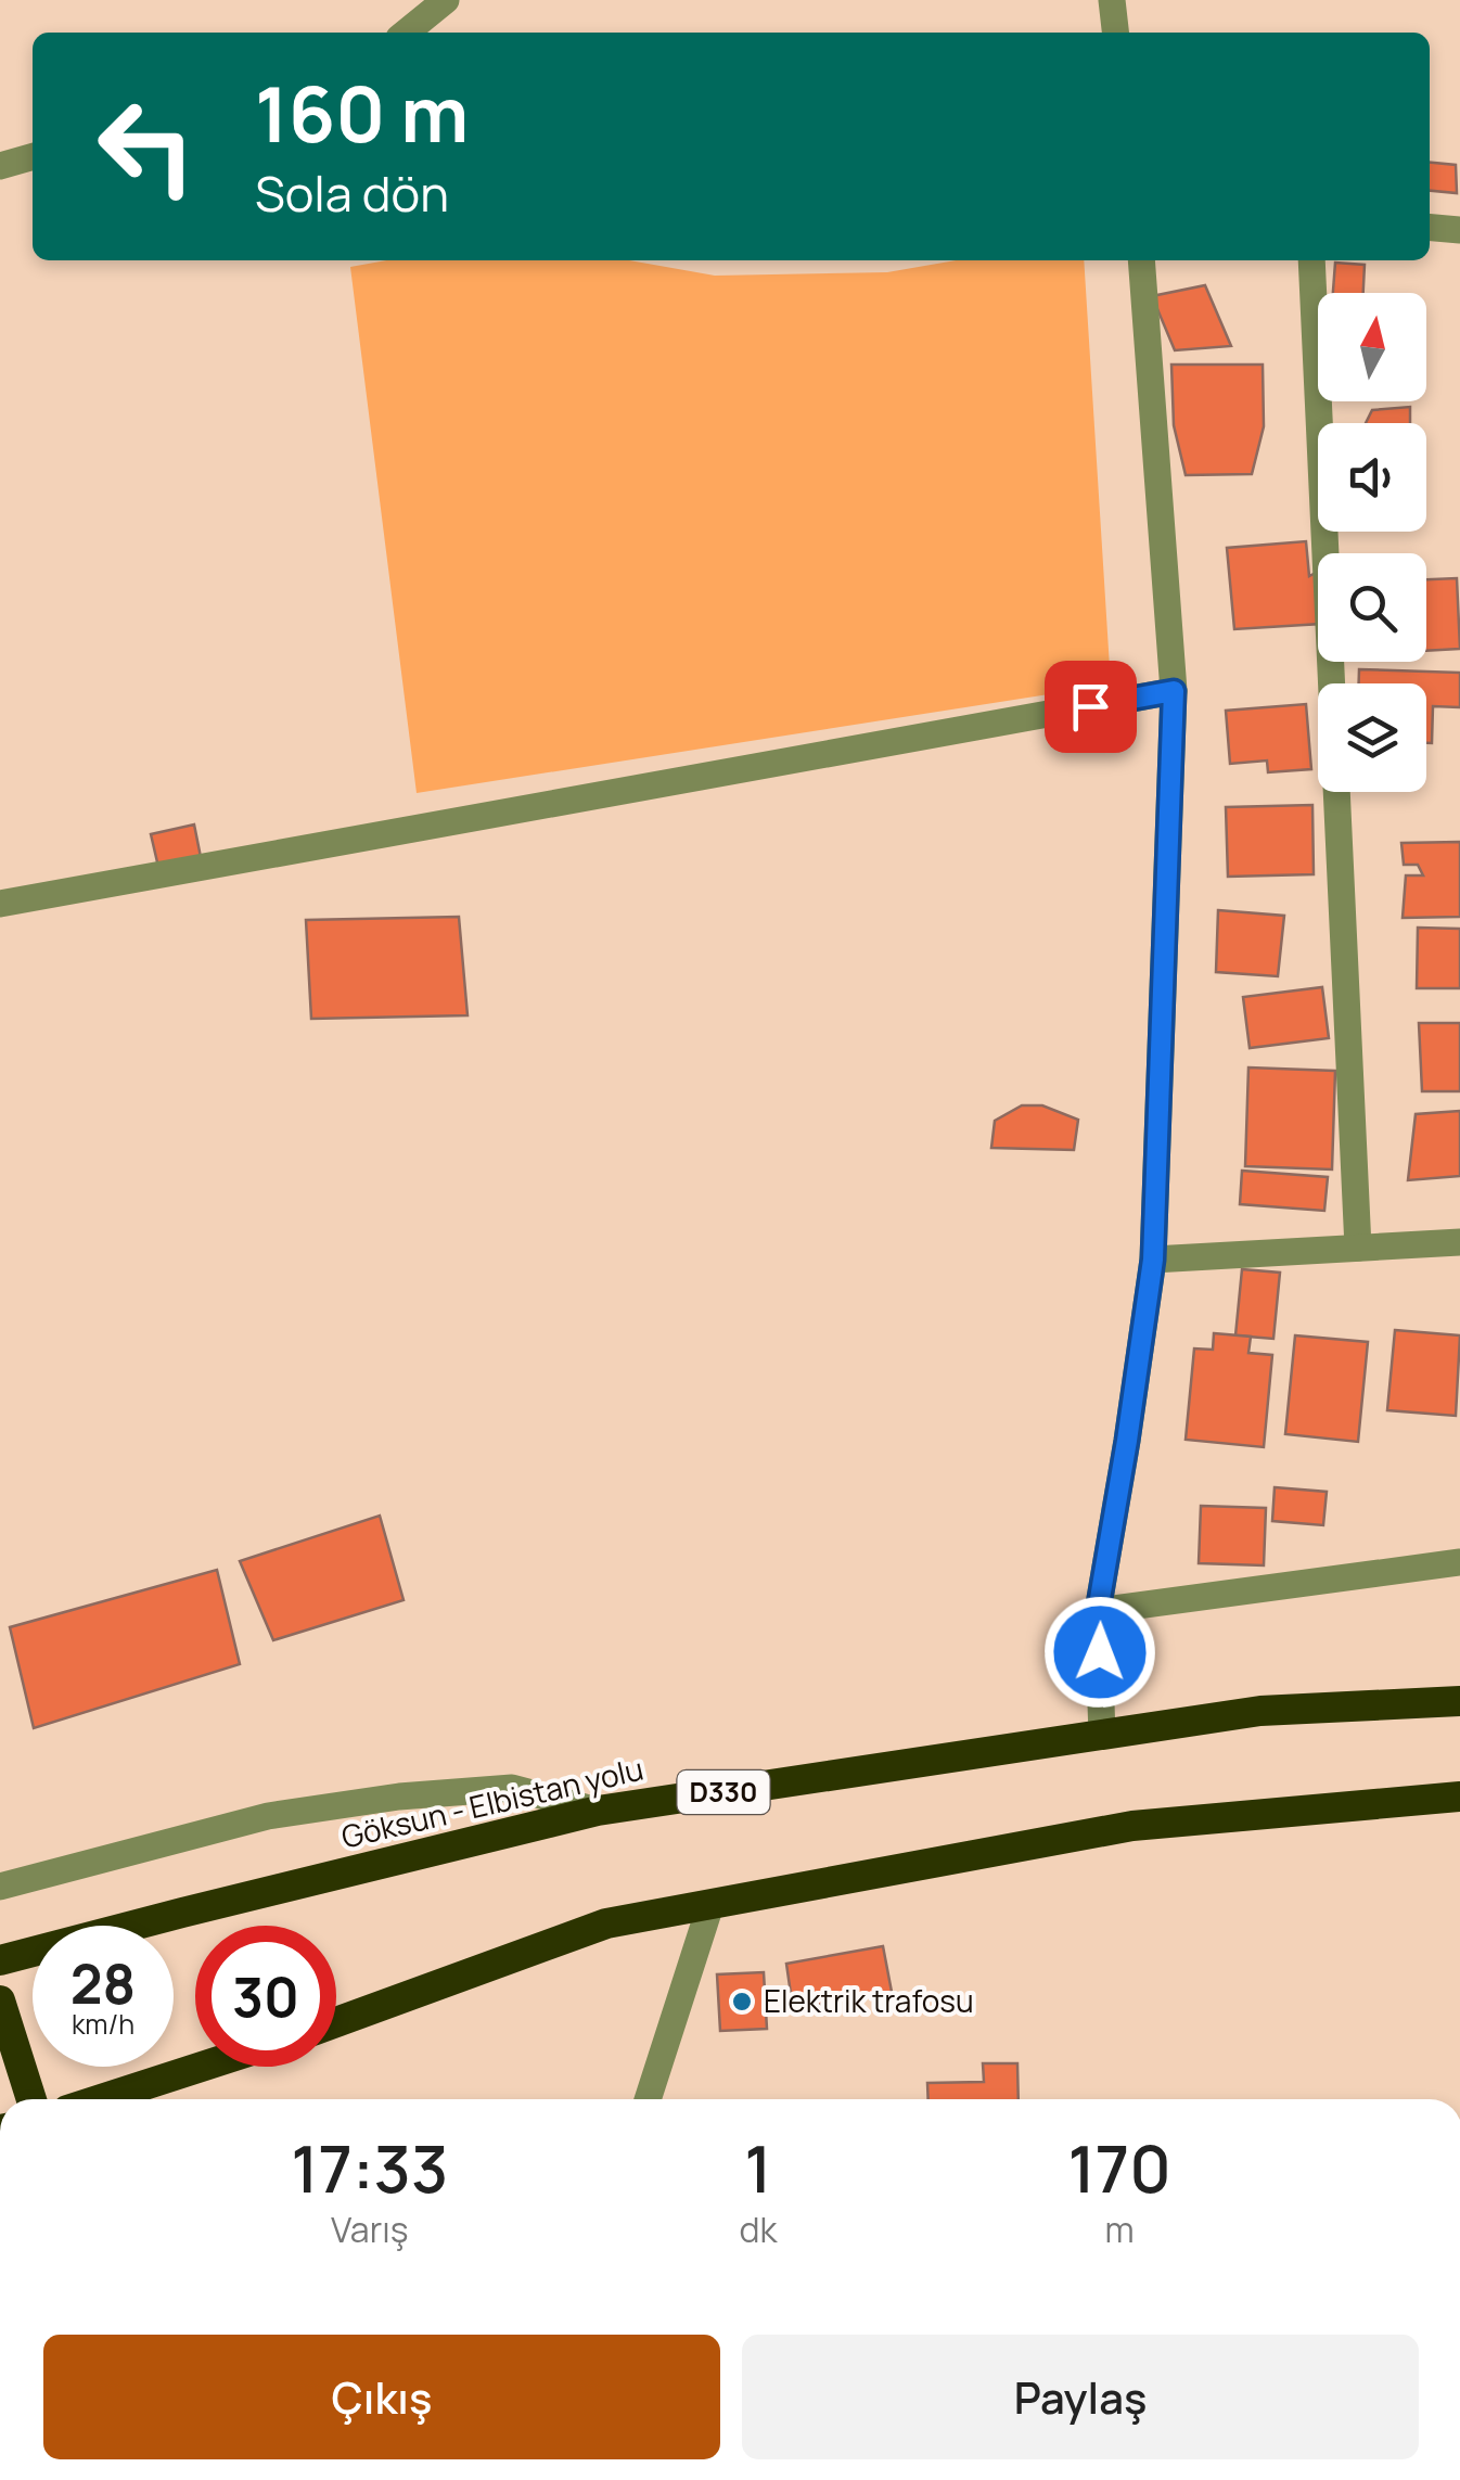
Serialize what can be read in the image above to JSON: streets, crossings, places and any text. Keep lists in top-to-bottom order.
{
  "streets": {
    "highway": ["D330", "Göksun - Elbistan yolu"]
  },
  "places": ["Elektrik trafosu"],
  "north": "top",
  "page": {
    "turn": ["160 m", "Sola dön"],
    "speed": "28 km/h",
    "limit": "30",
    "eta": [
      "17:33",
      "Varış",
      "1",
      "dk",
      "170",
      "m"
    ],
    "buttons": ["Çıkış", "Paylaş"]
  }
}
